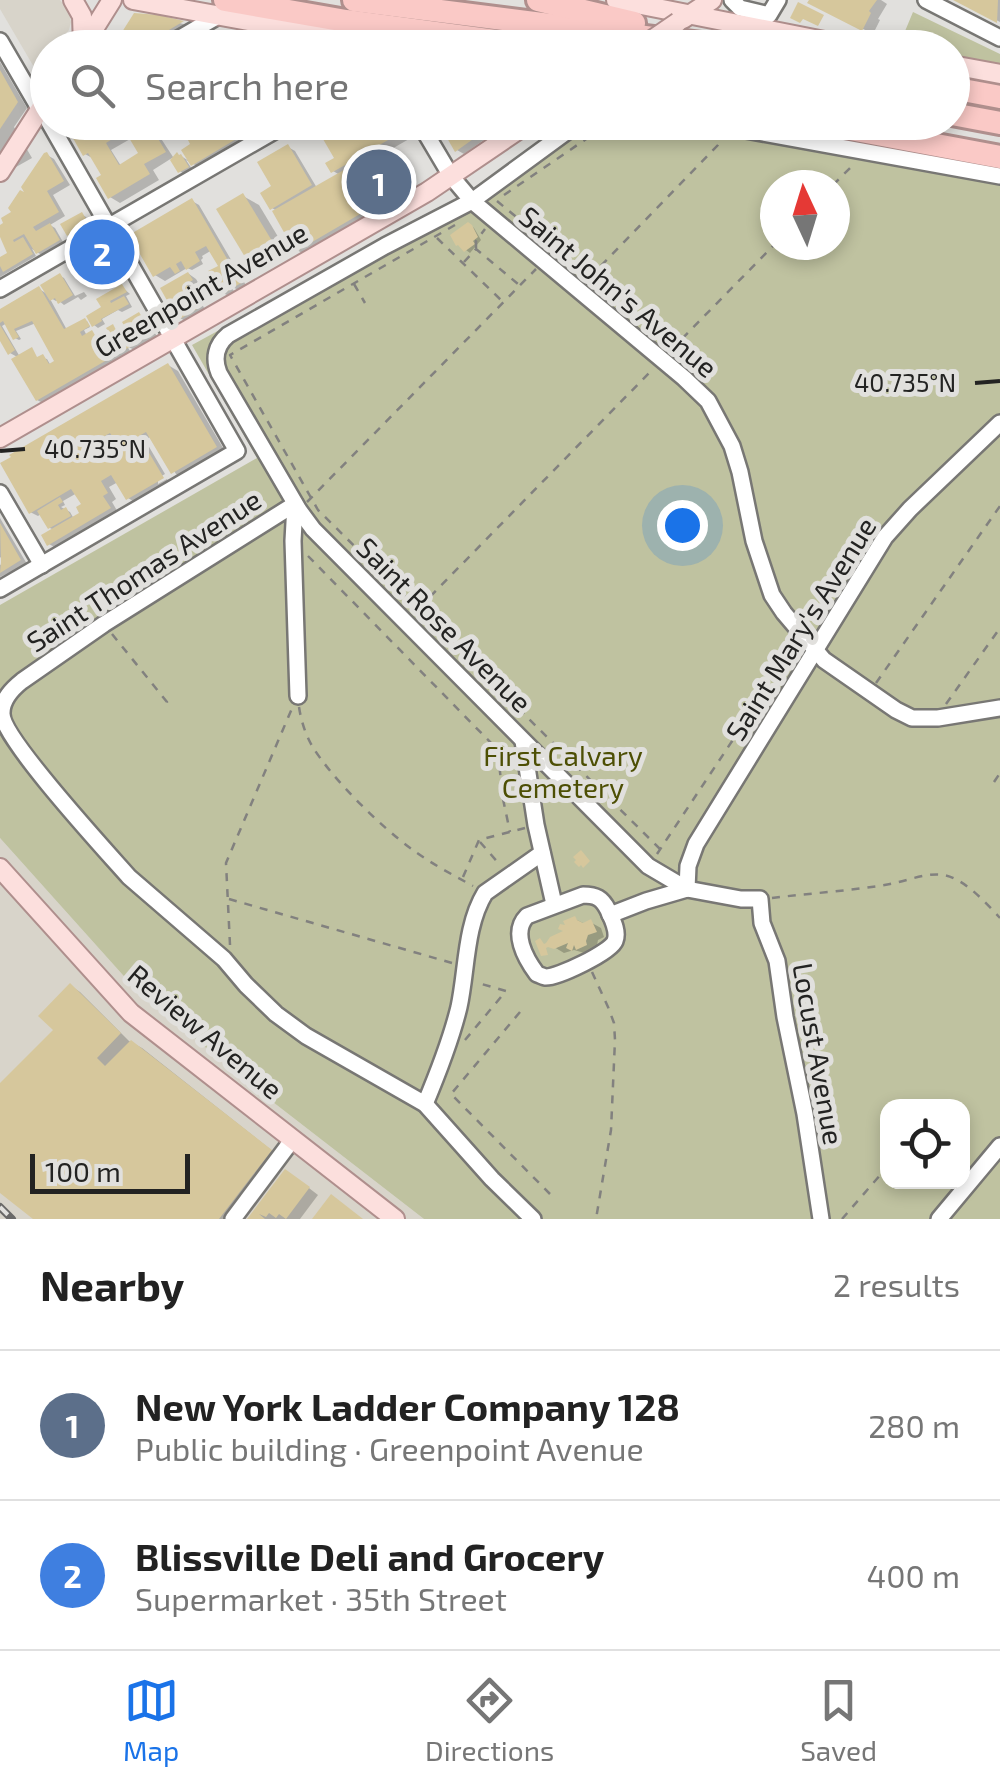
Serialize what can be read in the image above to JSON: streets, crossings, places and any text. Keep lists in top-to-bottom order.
{
  "streets": {
    "main road": ["Greenpoint Avenue", "Review Avenue"],
    "street": [
      "Saint John's Avenue",
      "Saint Thomas Avenue",
      "Saint Rose Avenue",
      "Saint Mary's Avenue",
      "Locust Avenue"
    ]
  },
  "crossings": [
    ["Greenpoint Avenue", "Saint John's Avenue"],
    ["Saint John's Avenue", "Saint Rose Avenue"],
    ["Saint John's Avenue", "Saint Mary's Avenue"],
    ["Saint Thomas Avenue", "Saint Rose Avenue"],
    ["Saint Rose Avenue", "Saint Mary's Avenue"]
  ],
  "parks": ["First Calvary Cemetery"],
  "scale_bar": "100 m",
  "north": "top",
  "page": {
    "search": "Search here",
    "pins": ["1", "2"],
    "scale": "100 m",
    "heading": ["Nearby", "2 results"],
    "list": [
      {
        "mark": "1",
        "name": "New York Ladder Company 128",
        "note": "Public building · Greenpoint Avenue",
        "value": "280 m"
      },
      {
        "mark": "2",
        "name": "Blissville Deli and Grocery",
        "note": "Supermarket · 35th Street",
        "value": "400 m"
      }
    ],
    "nav": ["Map", "Directions", "Saved"]
  },
  "coordinates": ["40.735°N"]
}
